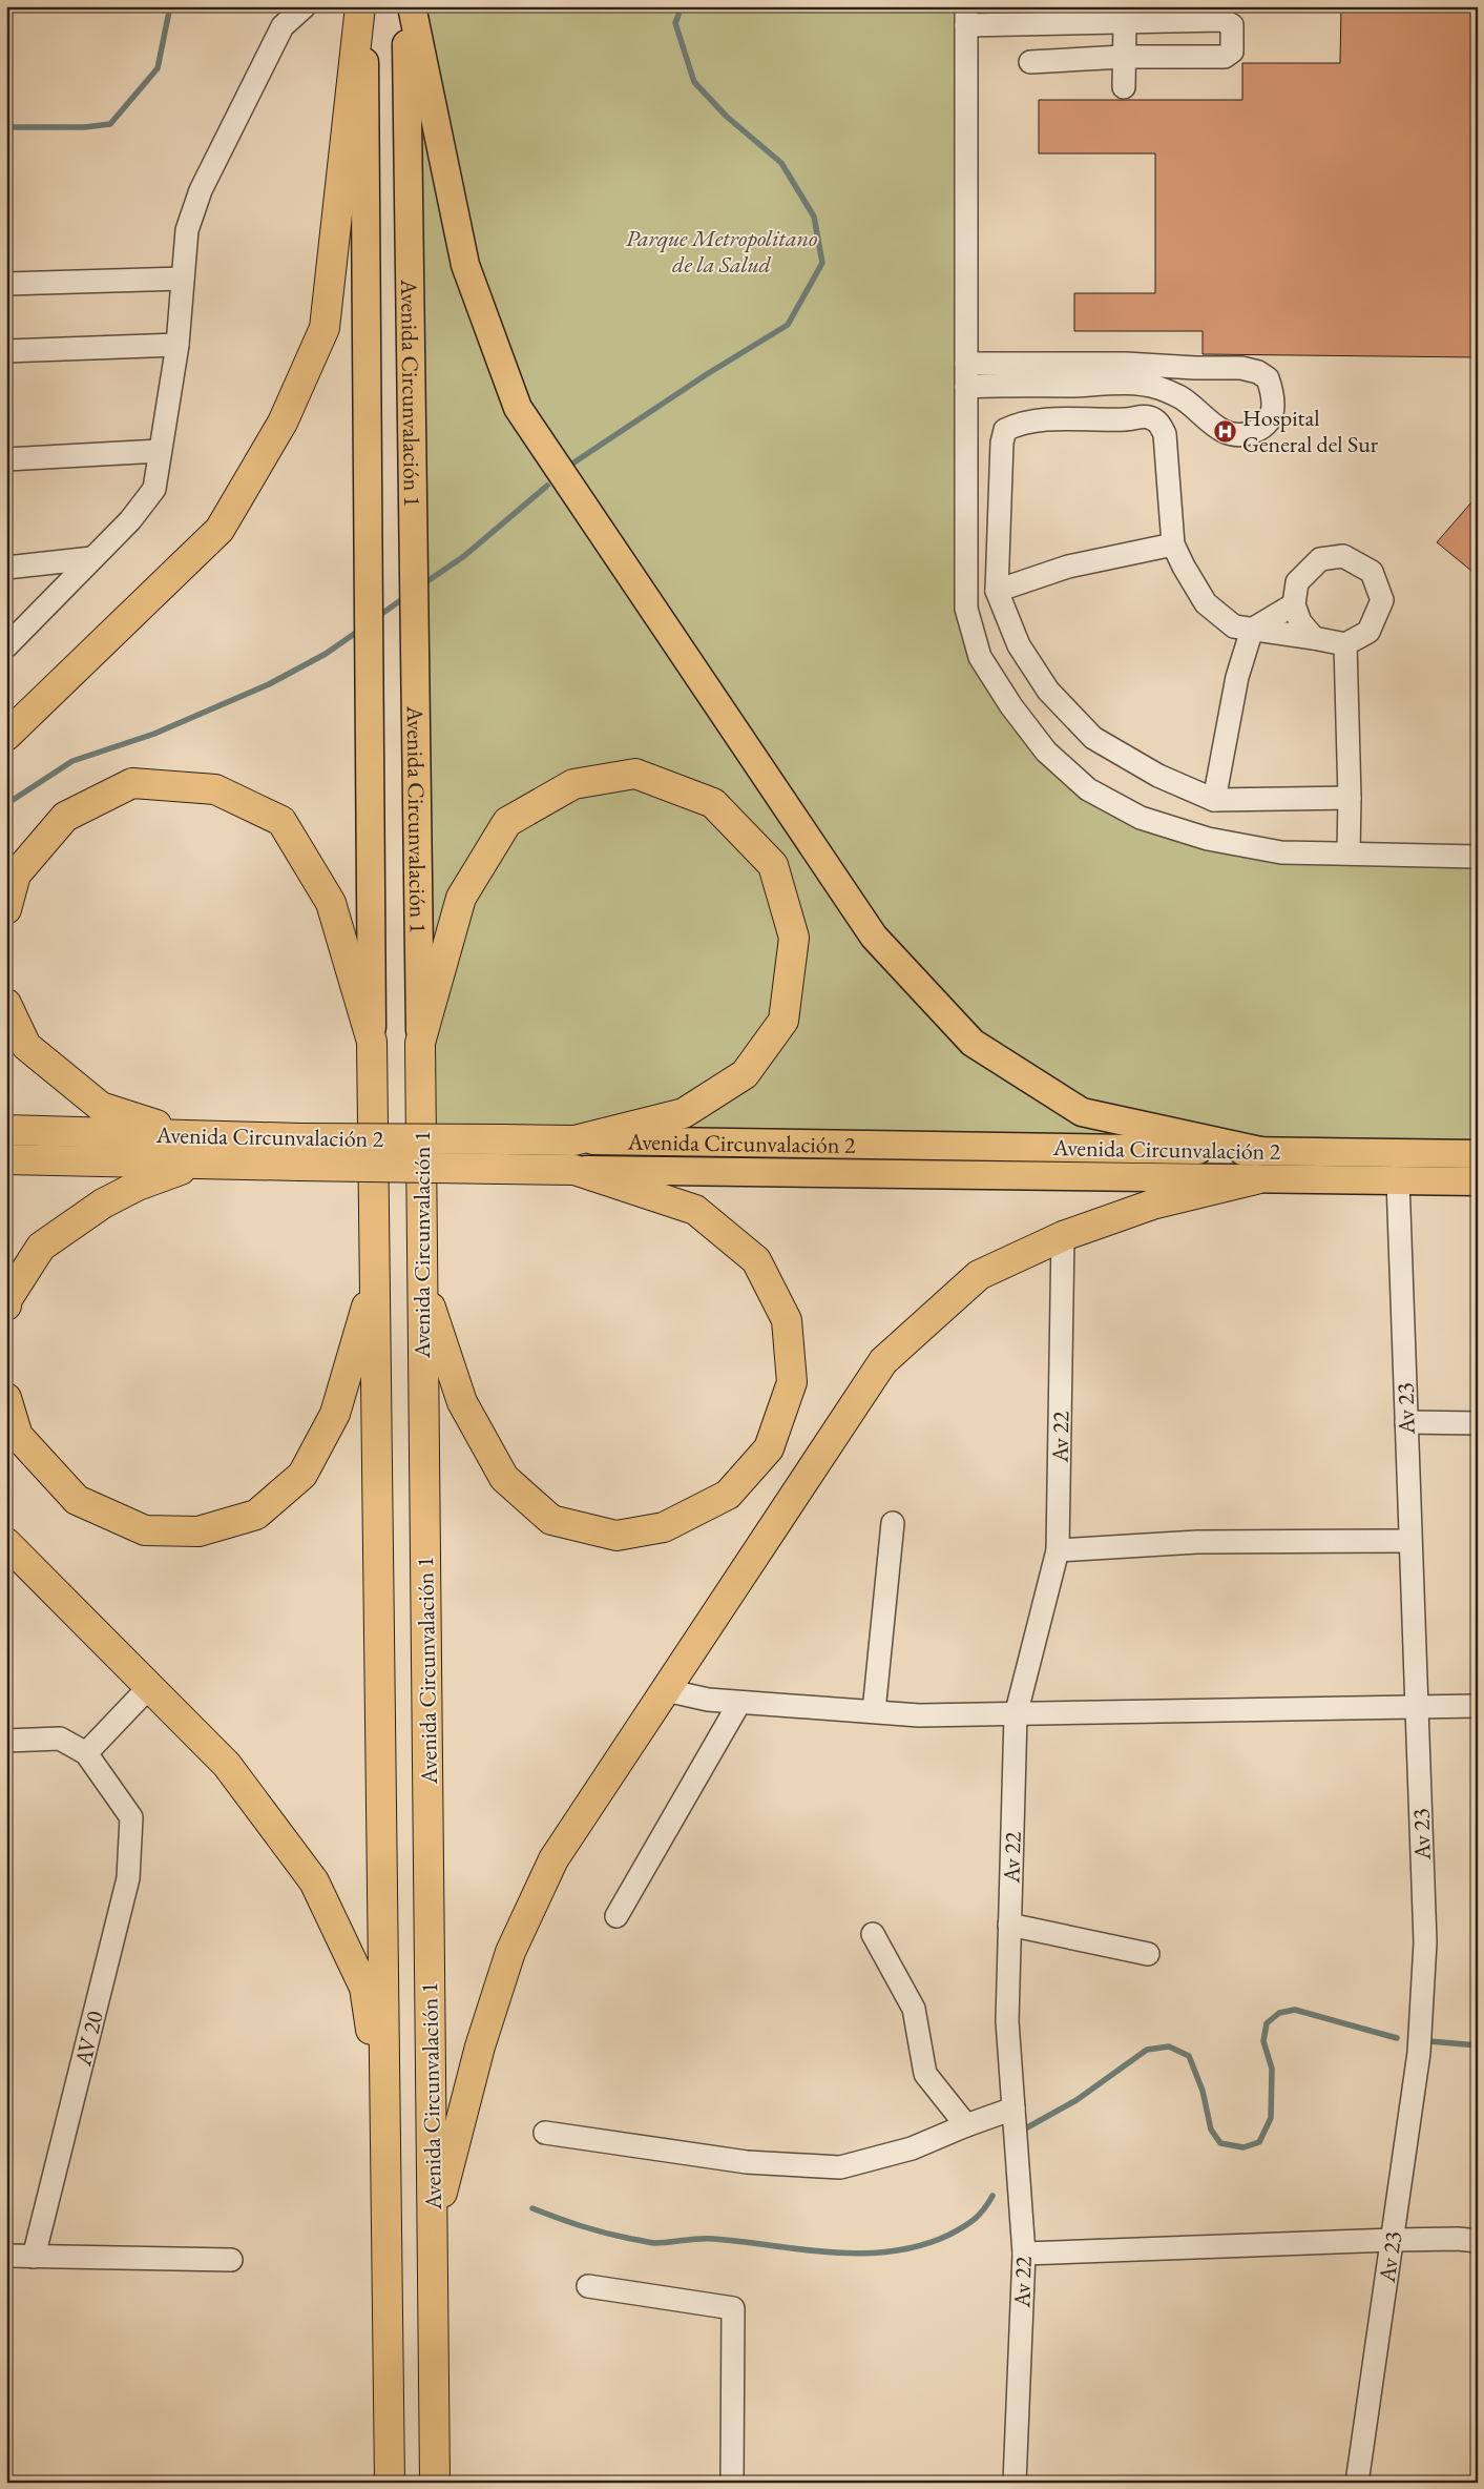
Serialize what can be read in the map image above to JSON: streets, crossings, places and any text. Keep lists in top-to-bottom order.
{
  "streets": {
    "highway": ["Avenida Circunvalación 1", "Avenida Circunvalación 2"],
    "street": ["Av 23", "Av 22", "AV 20"]
  },
  "crossings": [
    ["Avenida Circunvalación 2", "Av 23"]
  ],
  "parks": ["Parque Metropolitano de la Salud"],
  "places": {
    "hospital": ["Hospital General del Sur"]
  }
}
